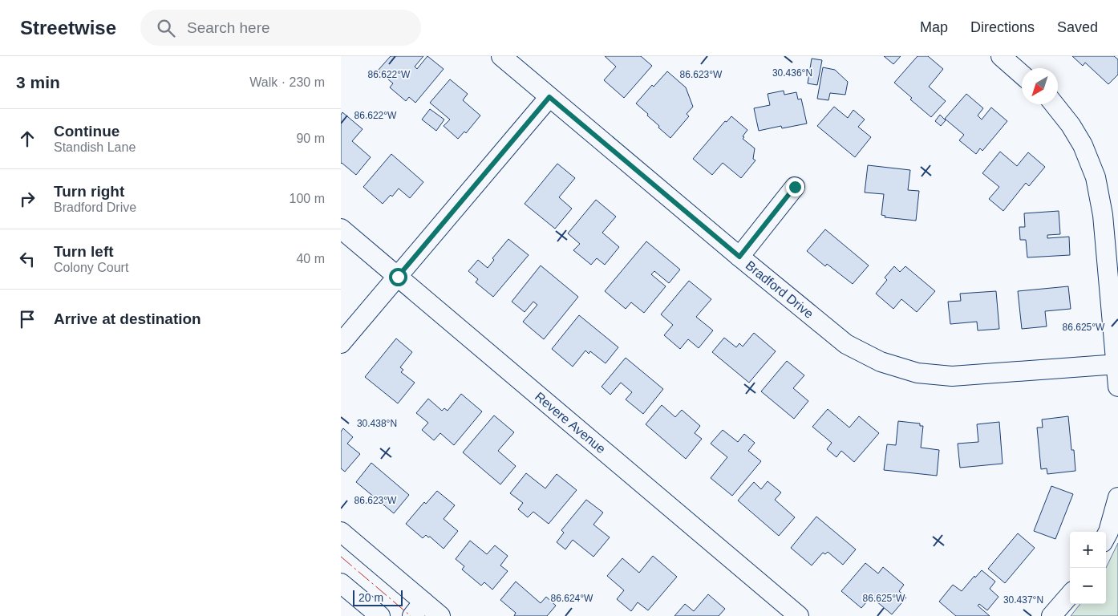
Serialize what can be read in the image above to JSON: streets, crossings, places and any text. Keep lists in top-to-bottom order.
{
  "streets": {
    "street": ["Bradford Drive", "Revere Avenue"]
  },
  "scale_bar": "20 m",
  "north": "bottom left",
  "page": {
    "header": "Streetwise",
    "search": "Search here",
    "nav": ["Map", "Directions", "Saved"],
    "heading": ["3 min", "Walk · 230 m"],
    "list": [
      ["Continue", "Standish Lane", "90 m"],
      ["Turn right", "Bradford Drive", "100 m"],
      ["Turn left", "Colony Court", "40 m"],
      "Arrive at destination"
    ],
    "map_buttons": ["+", "−"],
    "scale": "20 m"
  },
  "coordinates": [
    "30.436°N",
    "86.622°W",
    "86.623°W",
    "86.625°W",
    "30.438°N",
    "86.624°W",
    "30.437°N"
  ]
}
